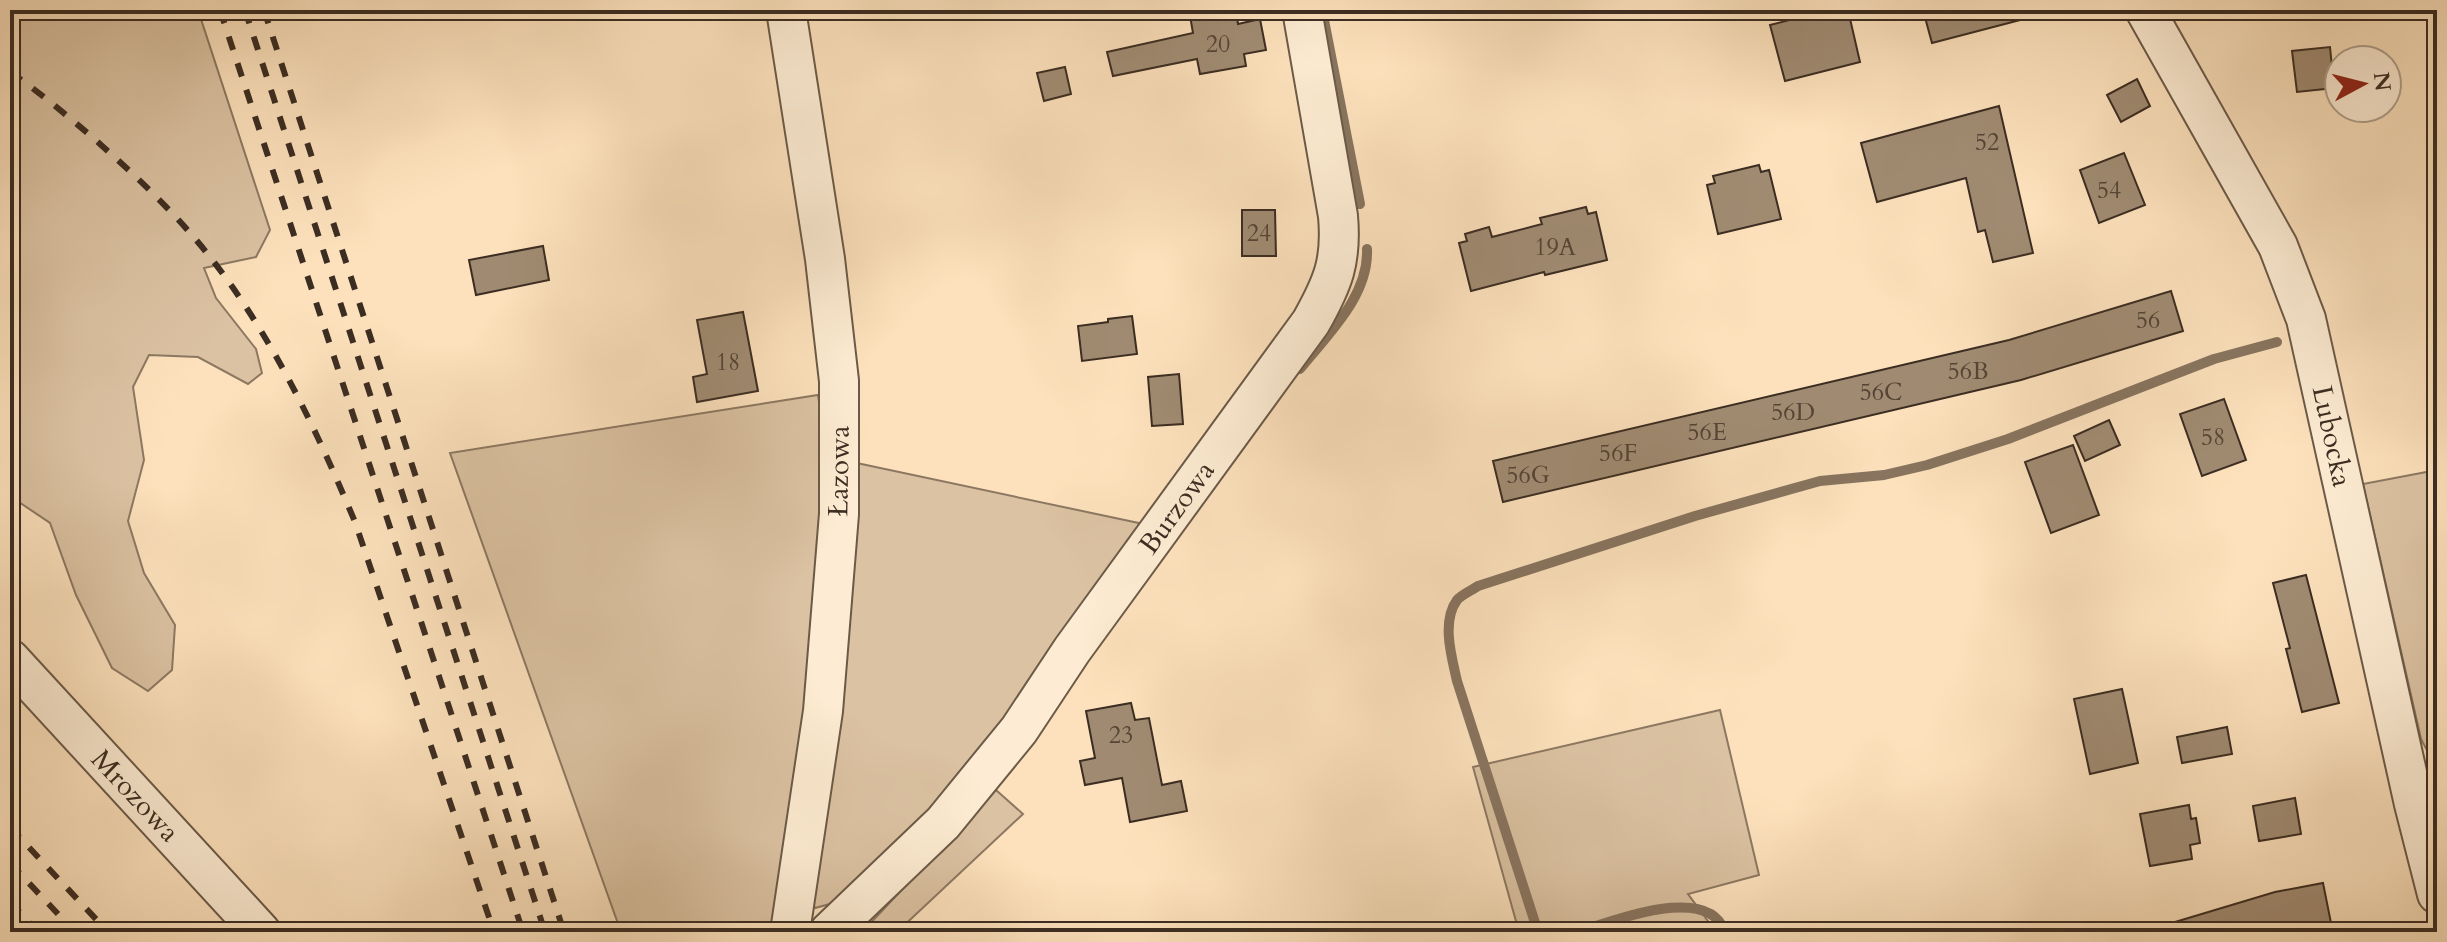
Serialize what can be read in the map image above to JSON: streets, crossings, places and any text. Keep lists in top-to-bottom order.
{
  "streets": {
    "street": [
      "Lubocka",
      "Łazowa",
      "Burzowa",
      "Mrozowa"
    ]
  },
  "house_numbers": [
    "20",
    "52",
    "54",
    "24",
    "19A",
    "56",
    "18",
    "56B",
    "56C",
    "56D",
    "56E",
    "58",
    "56F",
    "56G",
    "23"
  ],
  "north": "right"
}
